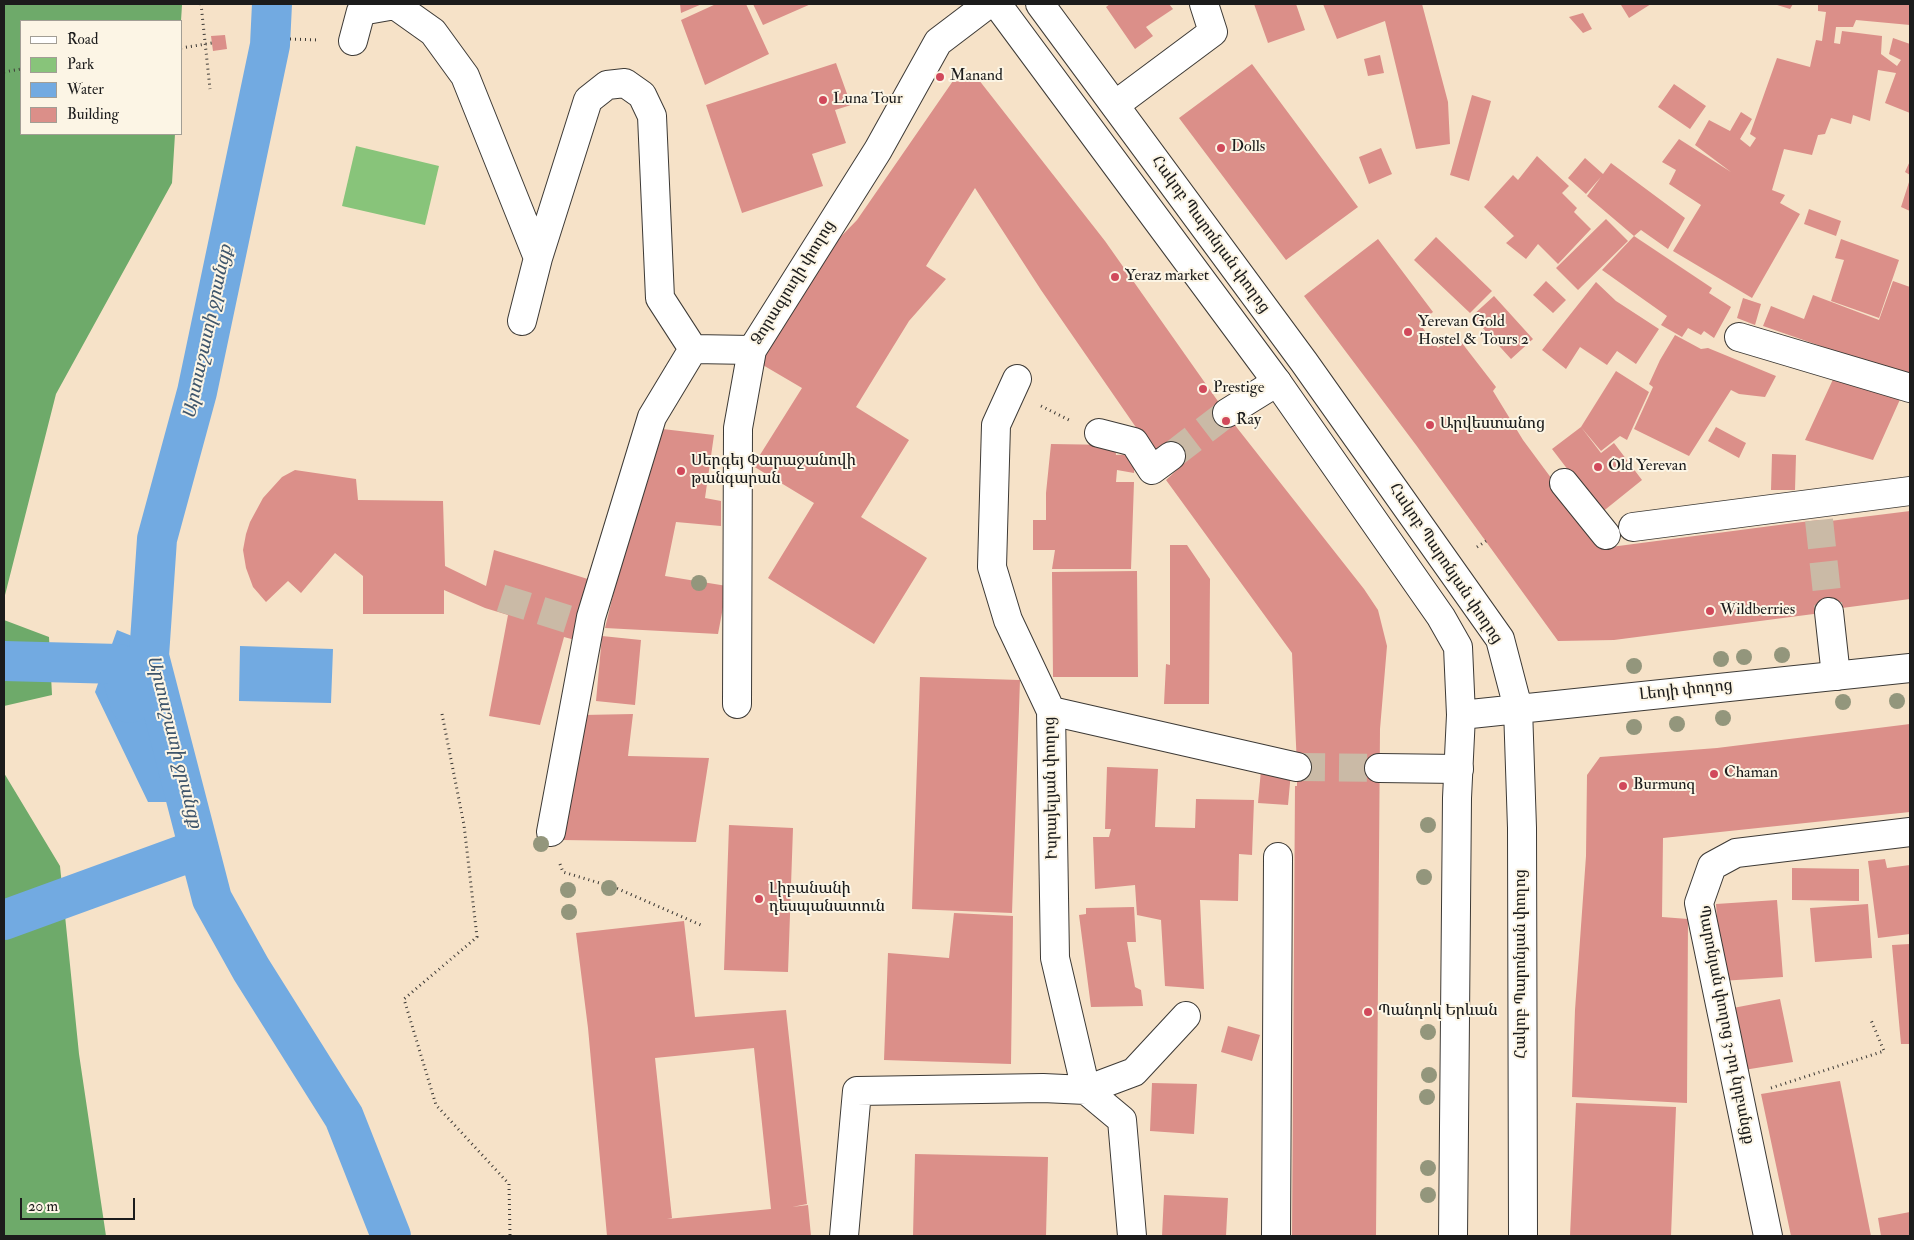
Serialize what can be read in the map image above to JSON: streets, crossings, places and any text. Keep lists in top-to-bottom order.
{
  "streets": {
    "main road": [
      "Հակոբ Պարոնյան փողոց",
      "Ձորագյուղի փողոց",
      "Լեոյի փողոց",
      "Իսրայելյան փողոց",
      "Պարոնյան փողոց 3-րդ նրբանցք"
    ]
  },
  "crossings": [
    ["Հակոբ Պարոնյան փողոց", "Լեոյի փողոց"]
  ],
  "water": ["Արտաշատի ջրանցք"],
  "places": [
    "Manand",
    "Luna Tour",
    "Dolls",
    "Yeraz market",
    "Yerevan Gold Hostel & Tours 2",
    "Prestige",
    "Ray",
    "Արվեստանոց",
    "Old Yerevan",
    "Սերգեյ Փարաջանովի թանգարան",
    "Wildberries",
    "Chaman",
    "Burmunq",
    "Լիբանանի դեսպանատուն",
    "Պանդոկ Երևան"
  ],
  "legend": [
    "Road",
    "Park",
    "Water",
    "Building"
  ],
  "scale_bar": "20 m"
}
